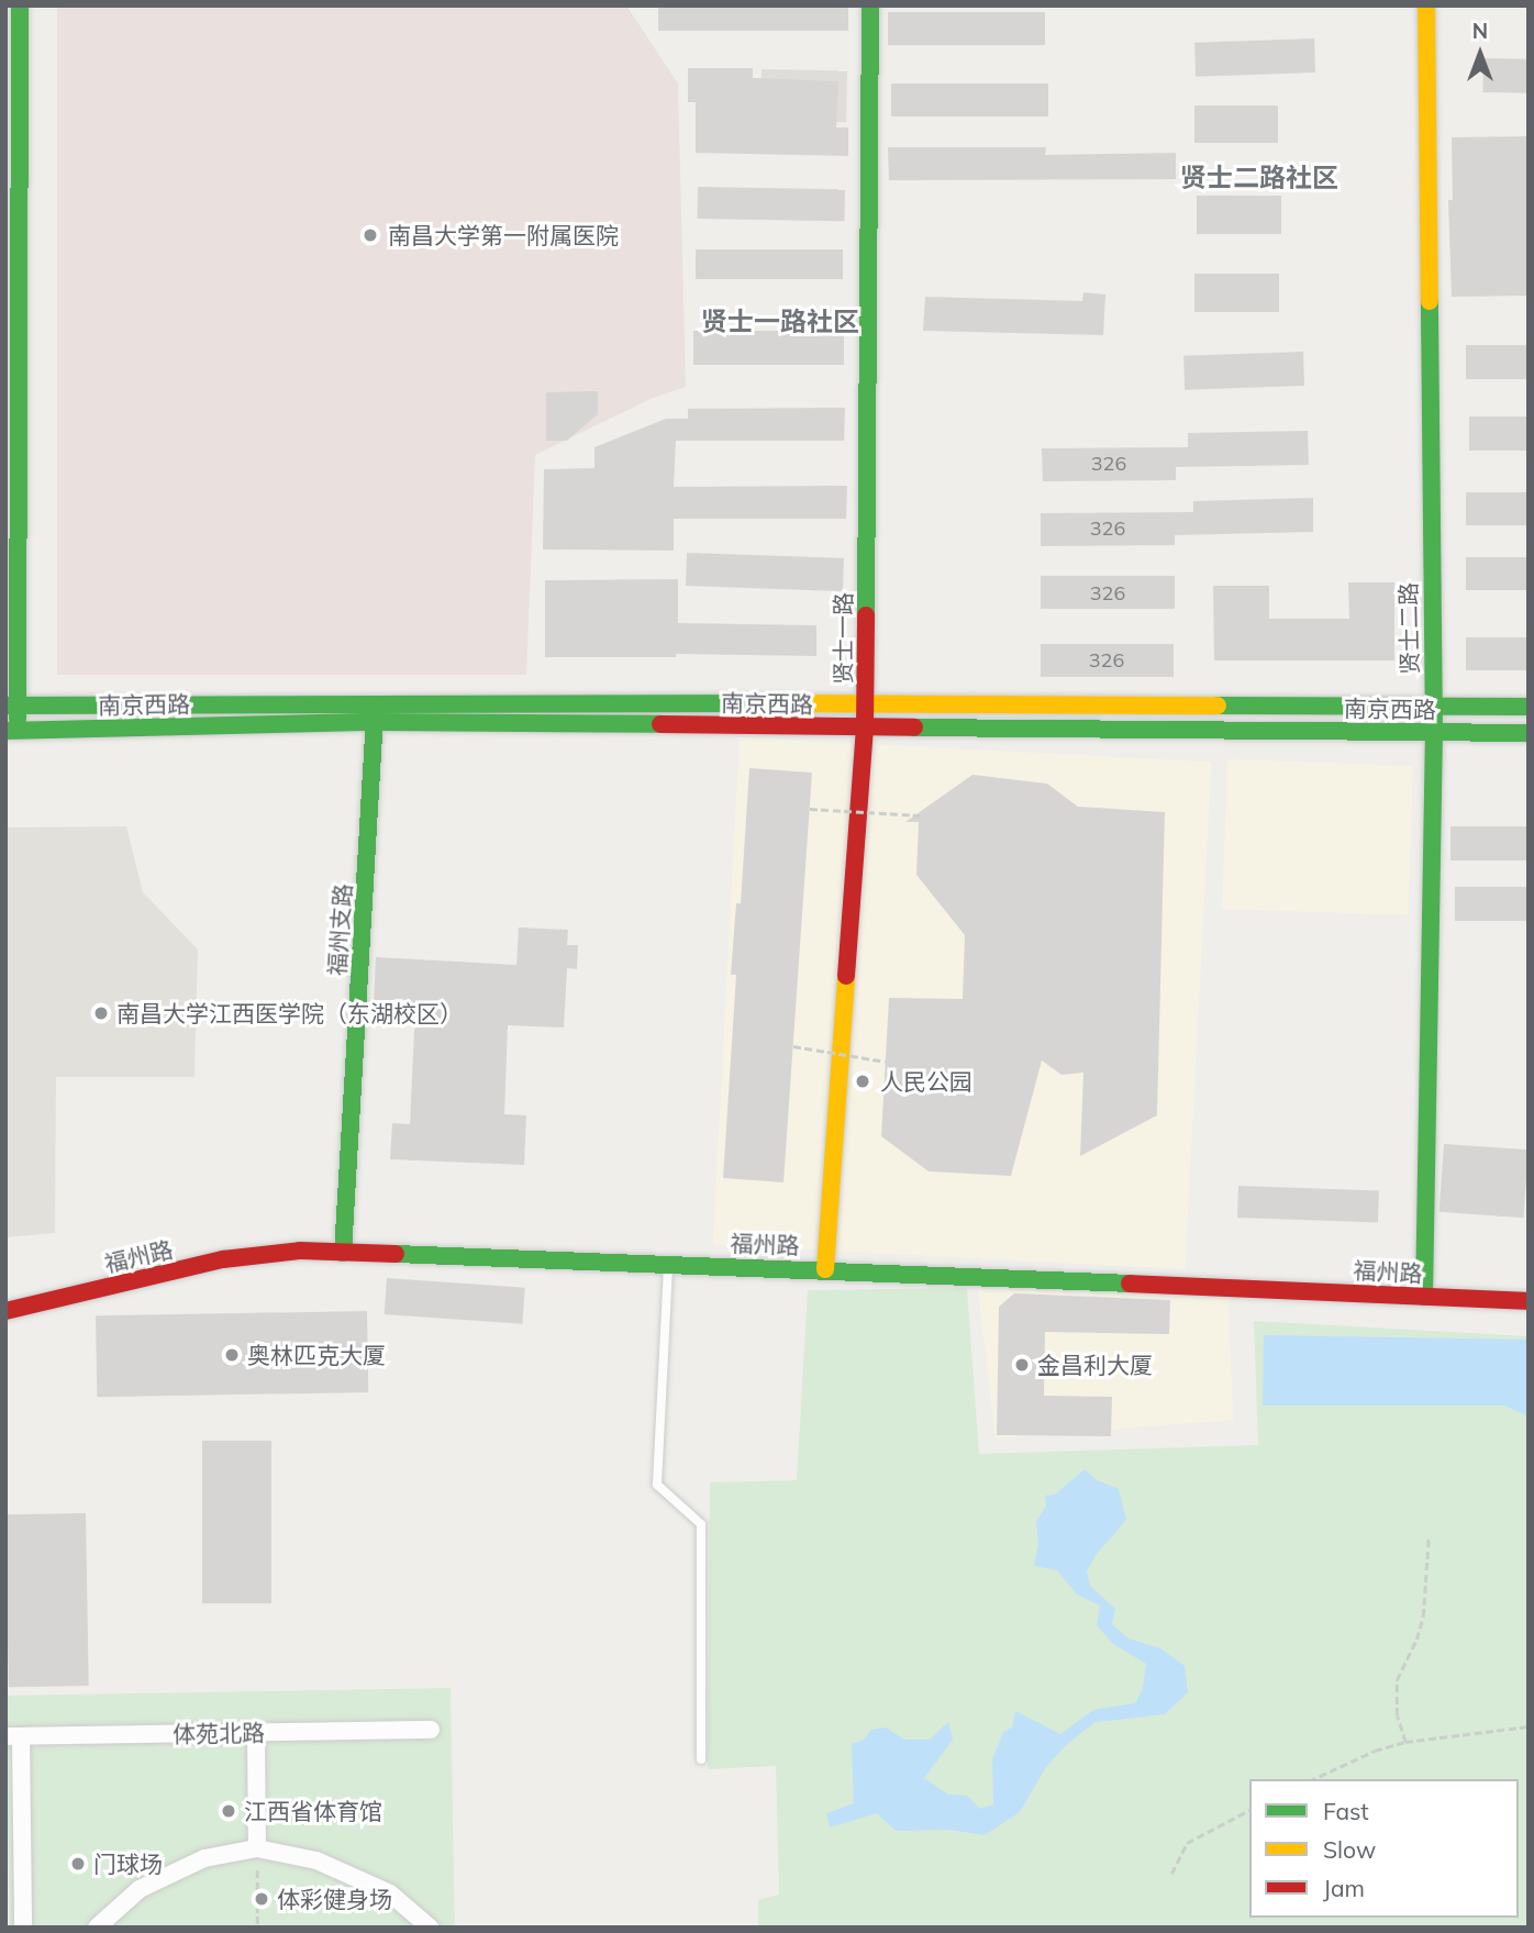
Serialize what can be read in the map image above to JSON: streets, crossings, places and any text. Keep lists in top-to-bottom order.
{
  "streets": {
    "street": [
      "贤士二路",
      "贤士一路",
      "南京西路",
      "福州支路",
      "福州路",
      "体苑北路"
    ]
  },
  "crossings": [
    ["贤士二路", "南京西路"],
    ["贤士二路", "福州路"],
    ["贤士一路", "南京西路"],
    ["贤士一路", "福州路"],
    ["南京西路", "福州支路"],
    ["福州支路", "福州路"]
  ],
  "districts": ["贤士二路社区", "贤士一路社区"],
  "places": [
    "南昌大学第一附属医院",
    "南昌大学江西医学院（东湖校区）",
    "人民公园",
    "奥林匹克大厦",
    "金昌利大厦",
    "江西省体育馆",
    "门球场",
    "体彩健身场"
  ],
  "house_numbers": [
    "326",
    "326",
    "326",
    "326"
  ],
  "legend": ["Fast", "Slow", "Jam"],
  "north": "top"
}
